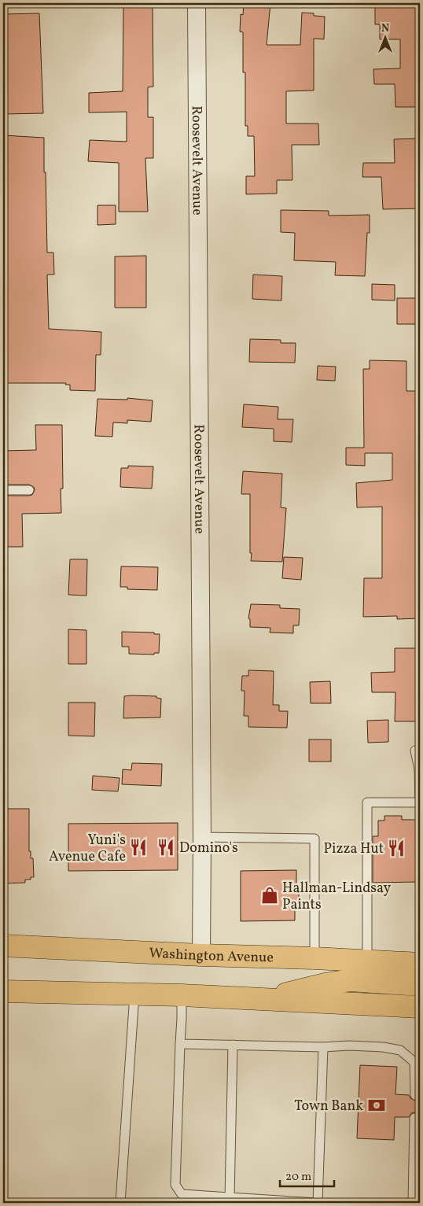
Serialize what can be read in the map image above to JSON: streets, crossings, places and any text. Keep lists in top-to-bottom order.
{
  "streets": {
    "main road": ["Washington Avenue"],
    "street": ["Roosevelt Avenue"]
  },
  "crossings": [
    ["Roosevelt Avenue", "Washington Avenue"]
  ],
  "places": {
    "restaurant": ["Yuni's Avenue Cafe", "Domino's", "Pizza Hut"],
    "shop": ["Hallman-Lindsay Paints"],
    "bank": ["Town Bank"]
  },
  "scale_bar": "20 m",
  "north": "top"
}
